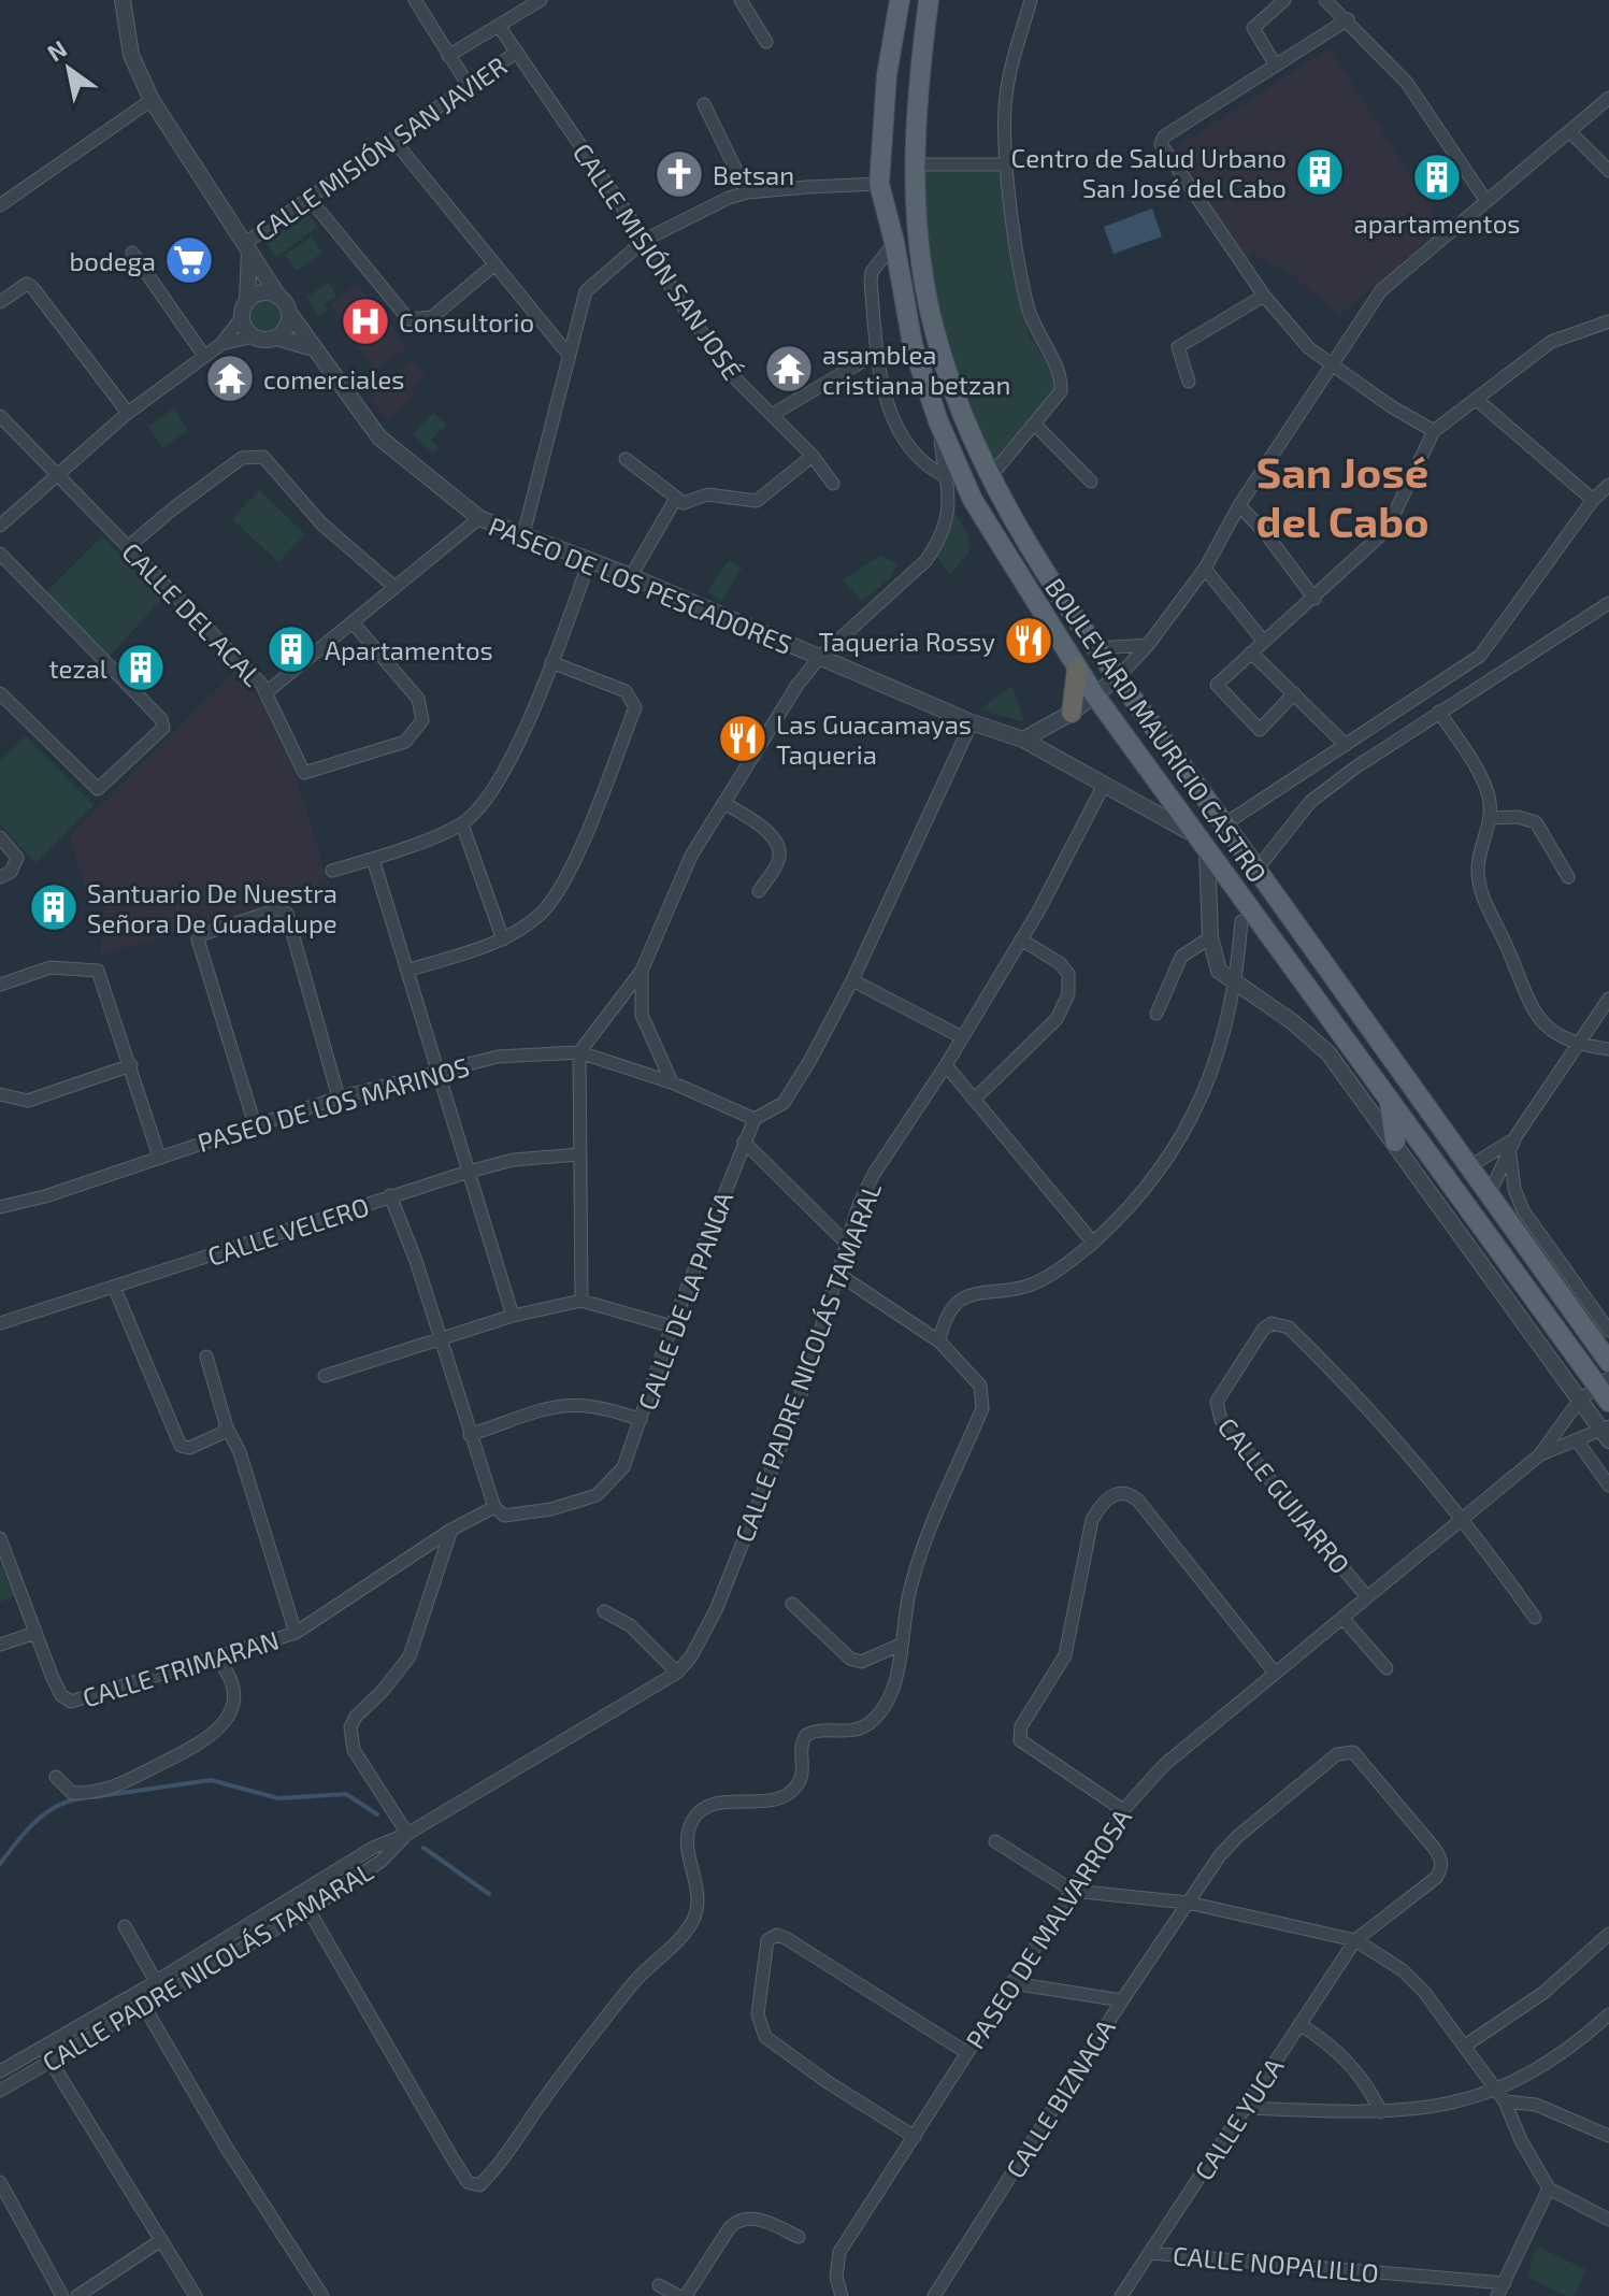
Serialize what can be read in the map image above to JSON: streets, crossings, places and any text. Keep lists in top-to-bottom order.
{
  "streets": {
    "main road": ["BOULEVARD MAURICIO CASTRO"],
    "street": [
      "CALLE MISIÓN SAN JAVIER",
      "CALLE MISIÓN SAN JOSÉ",
      "PASEO DE LOS PESCADORES",
      "CALLE DEL ACAL",
      "PASEO DE LOS MARINOS",
      "CALLE VELERO",
      "CALLE DE LA PANGA",
      "CALLE PADRE NICOLÁS TAMARAL",
      "CALLE GUIJARRO",
      "CALLE TRIMARAN",
      "PASEO DE MALVARROSA",
      "CALLE BIZNAGA",
      "CALLE YUCA",
      "CALLE NOPALILLO"
    ]
  },
  "crossings": [
    ["CALLE MISIÓN SAN JAVIER", "CALLE MISIÓN SAN JOSÉ"],
    ["PASEO DE LOS PESCADORES", "BOULEVARD MAURICIO CASTRO"],
    ["PASEO DE LOS PESCADORES", "CALLE DE LA PANGA"],
    ["PASEO DE LOS PESCADORES", "CALLE PADRE NICOLÁS TAMARAL"],
    ["BOULEVARD MAURICIO CASTRO", "PASEO DE MALVARROSA"],
    ["PASEO DE LOS MARINOS", "CALLE DE LA PANGA"],
    ["CALLE DE LA PANGA", "CALLE TRIMARAN"],
    ["CALLE GUIJARRO", "PASEO DE MALVARROSA"],
    ["CALLE BIZNAGA", "CALLE YUCA"],
    ["CALLE YUCA", "CALLE NOPALILLO"]
  ],
  "districts": ["San José del Cabo"],
  "places": {
    "building": [
      "Centro de Salud Urbano San José del Cabo",
      "apartamentos",
      "Apartamentos",
      "tezal",
      "Santuario De Nuestra Señora De Guadalupe"
    ],
    "church": ["Betsan"],
    "supermarket": ["bodega"],
    "hospital": ["Consultorio"],
    "temple": ["asamblea cristiana betzan", "comerciales"],
    "restaurant": ["Taqueria Rossy", "Las Guacamayas Taqueria"]
  },
  "north": "top left"
}
